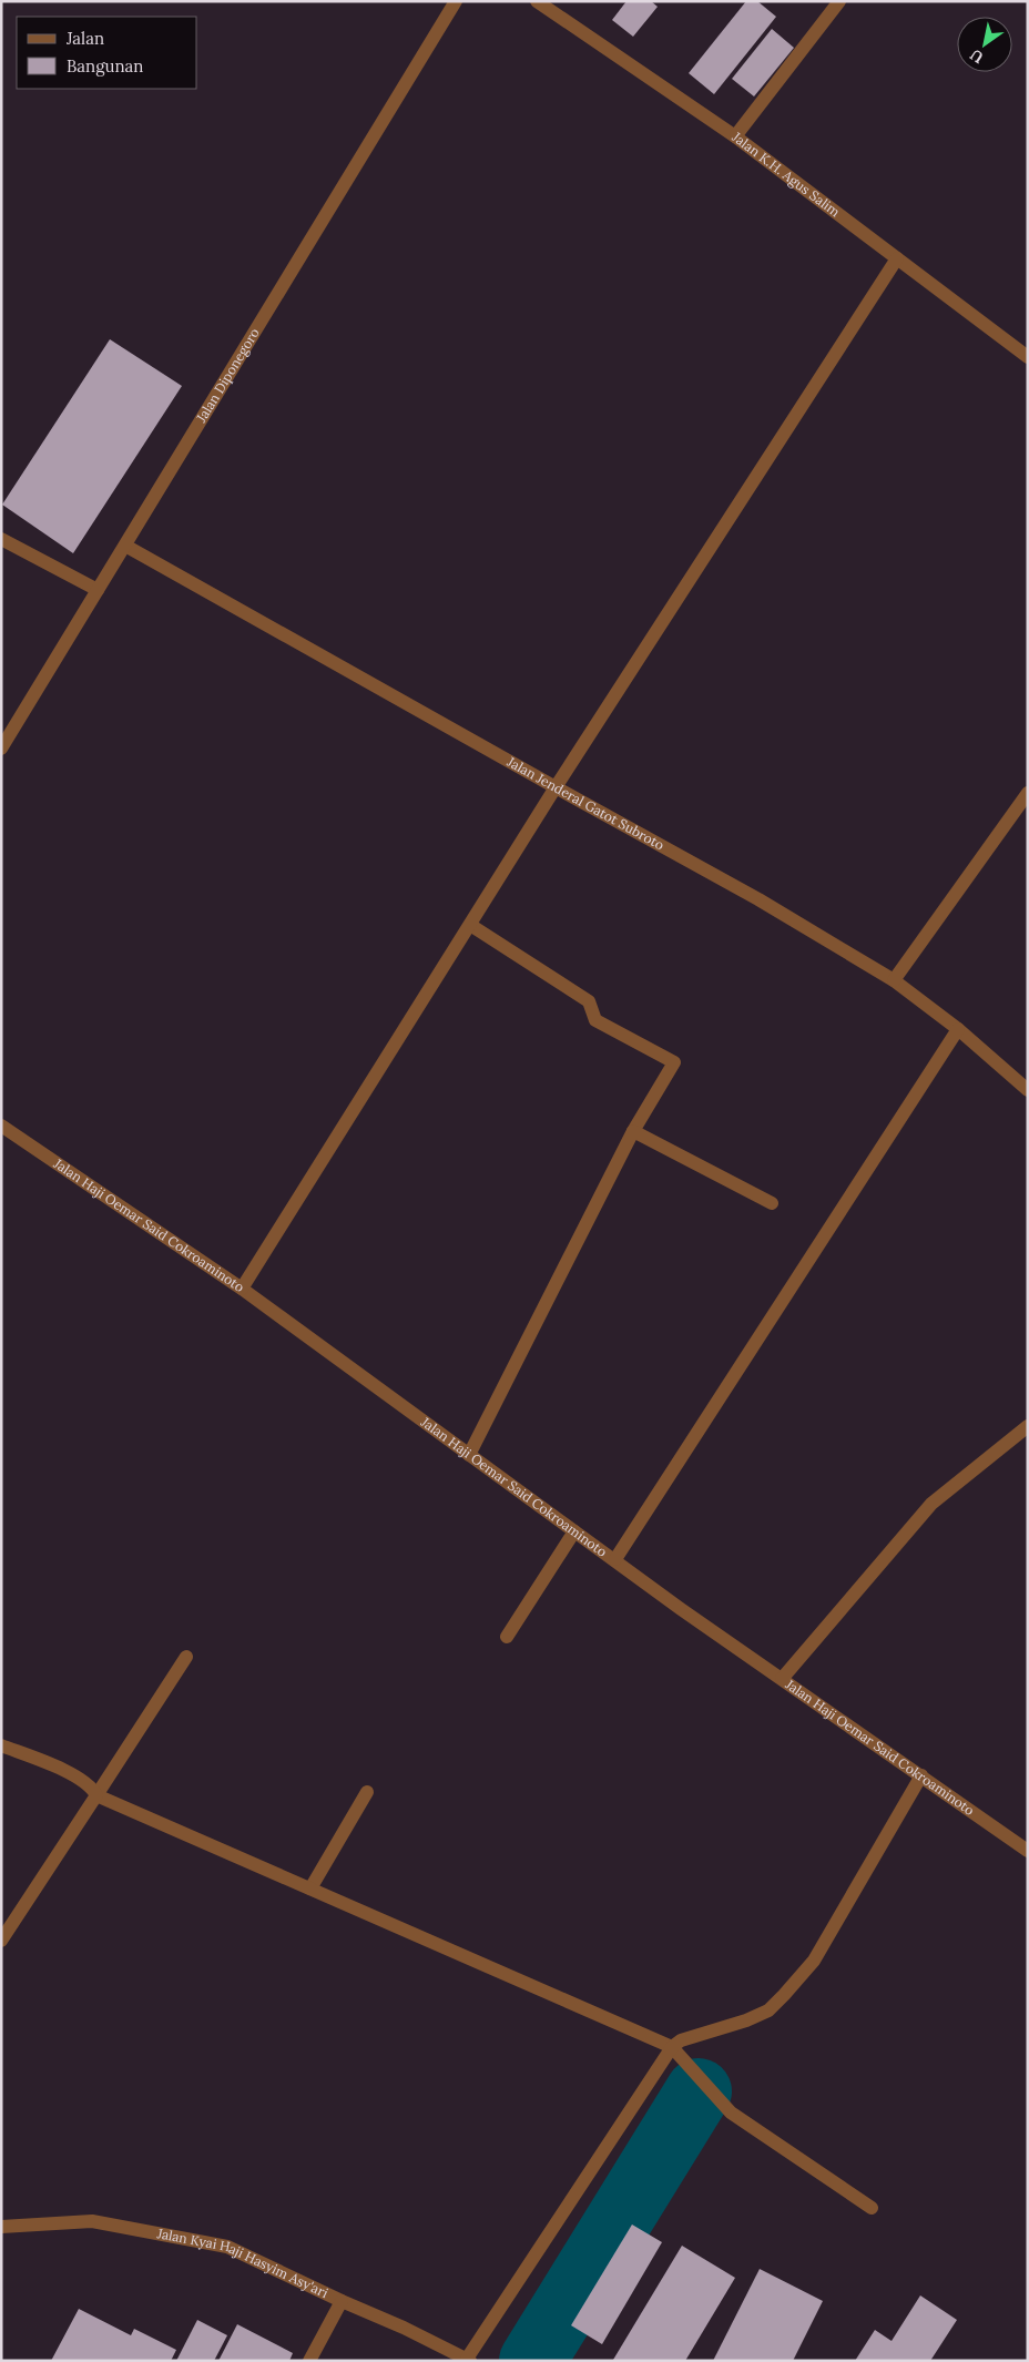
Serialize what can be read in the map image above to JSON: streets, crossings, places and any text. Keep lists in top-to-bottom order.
{
  "streets": {
    "street": [
      "Jalan K.H. Agus Salim",
      "Jalan Diponegoro",
      "Jalan Jenderal Gatot Subroto",
      "Jalan Haji Oemar Said Cokroaminoto",
      "Jalan Kyai Haji Hasyim Asy'ari"
    ]
  },
  "crossings": [
    ["Jalan Diponegoro", "Jalan Jenderal Gatot Subroto"]
  ],
  "legend": ["Jalan", "Bangunan"],
  "north": "bottom left"
}
